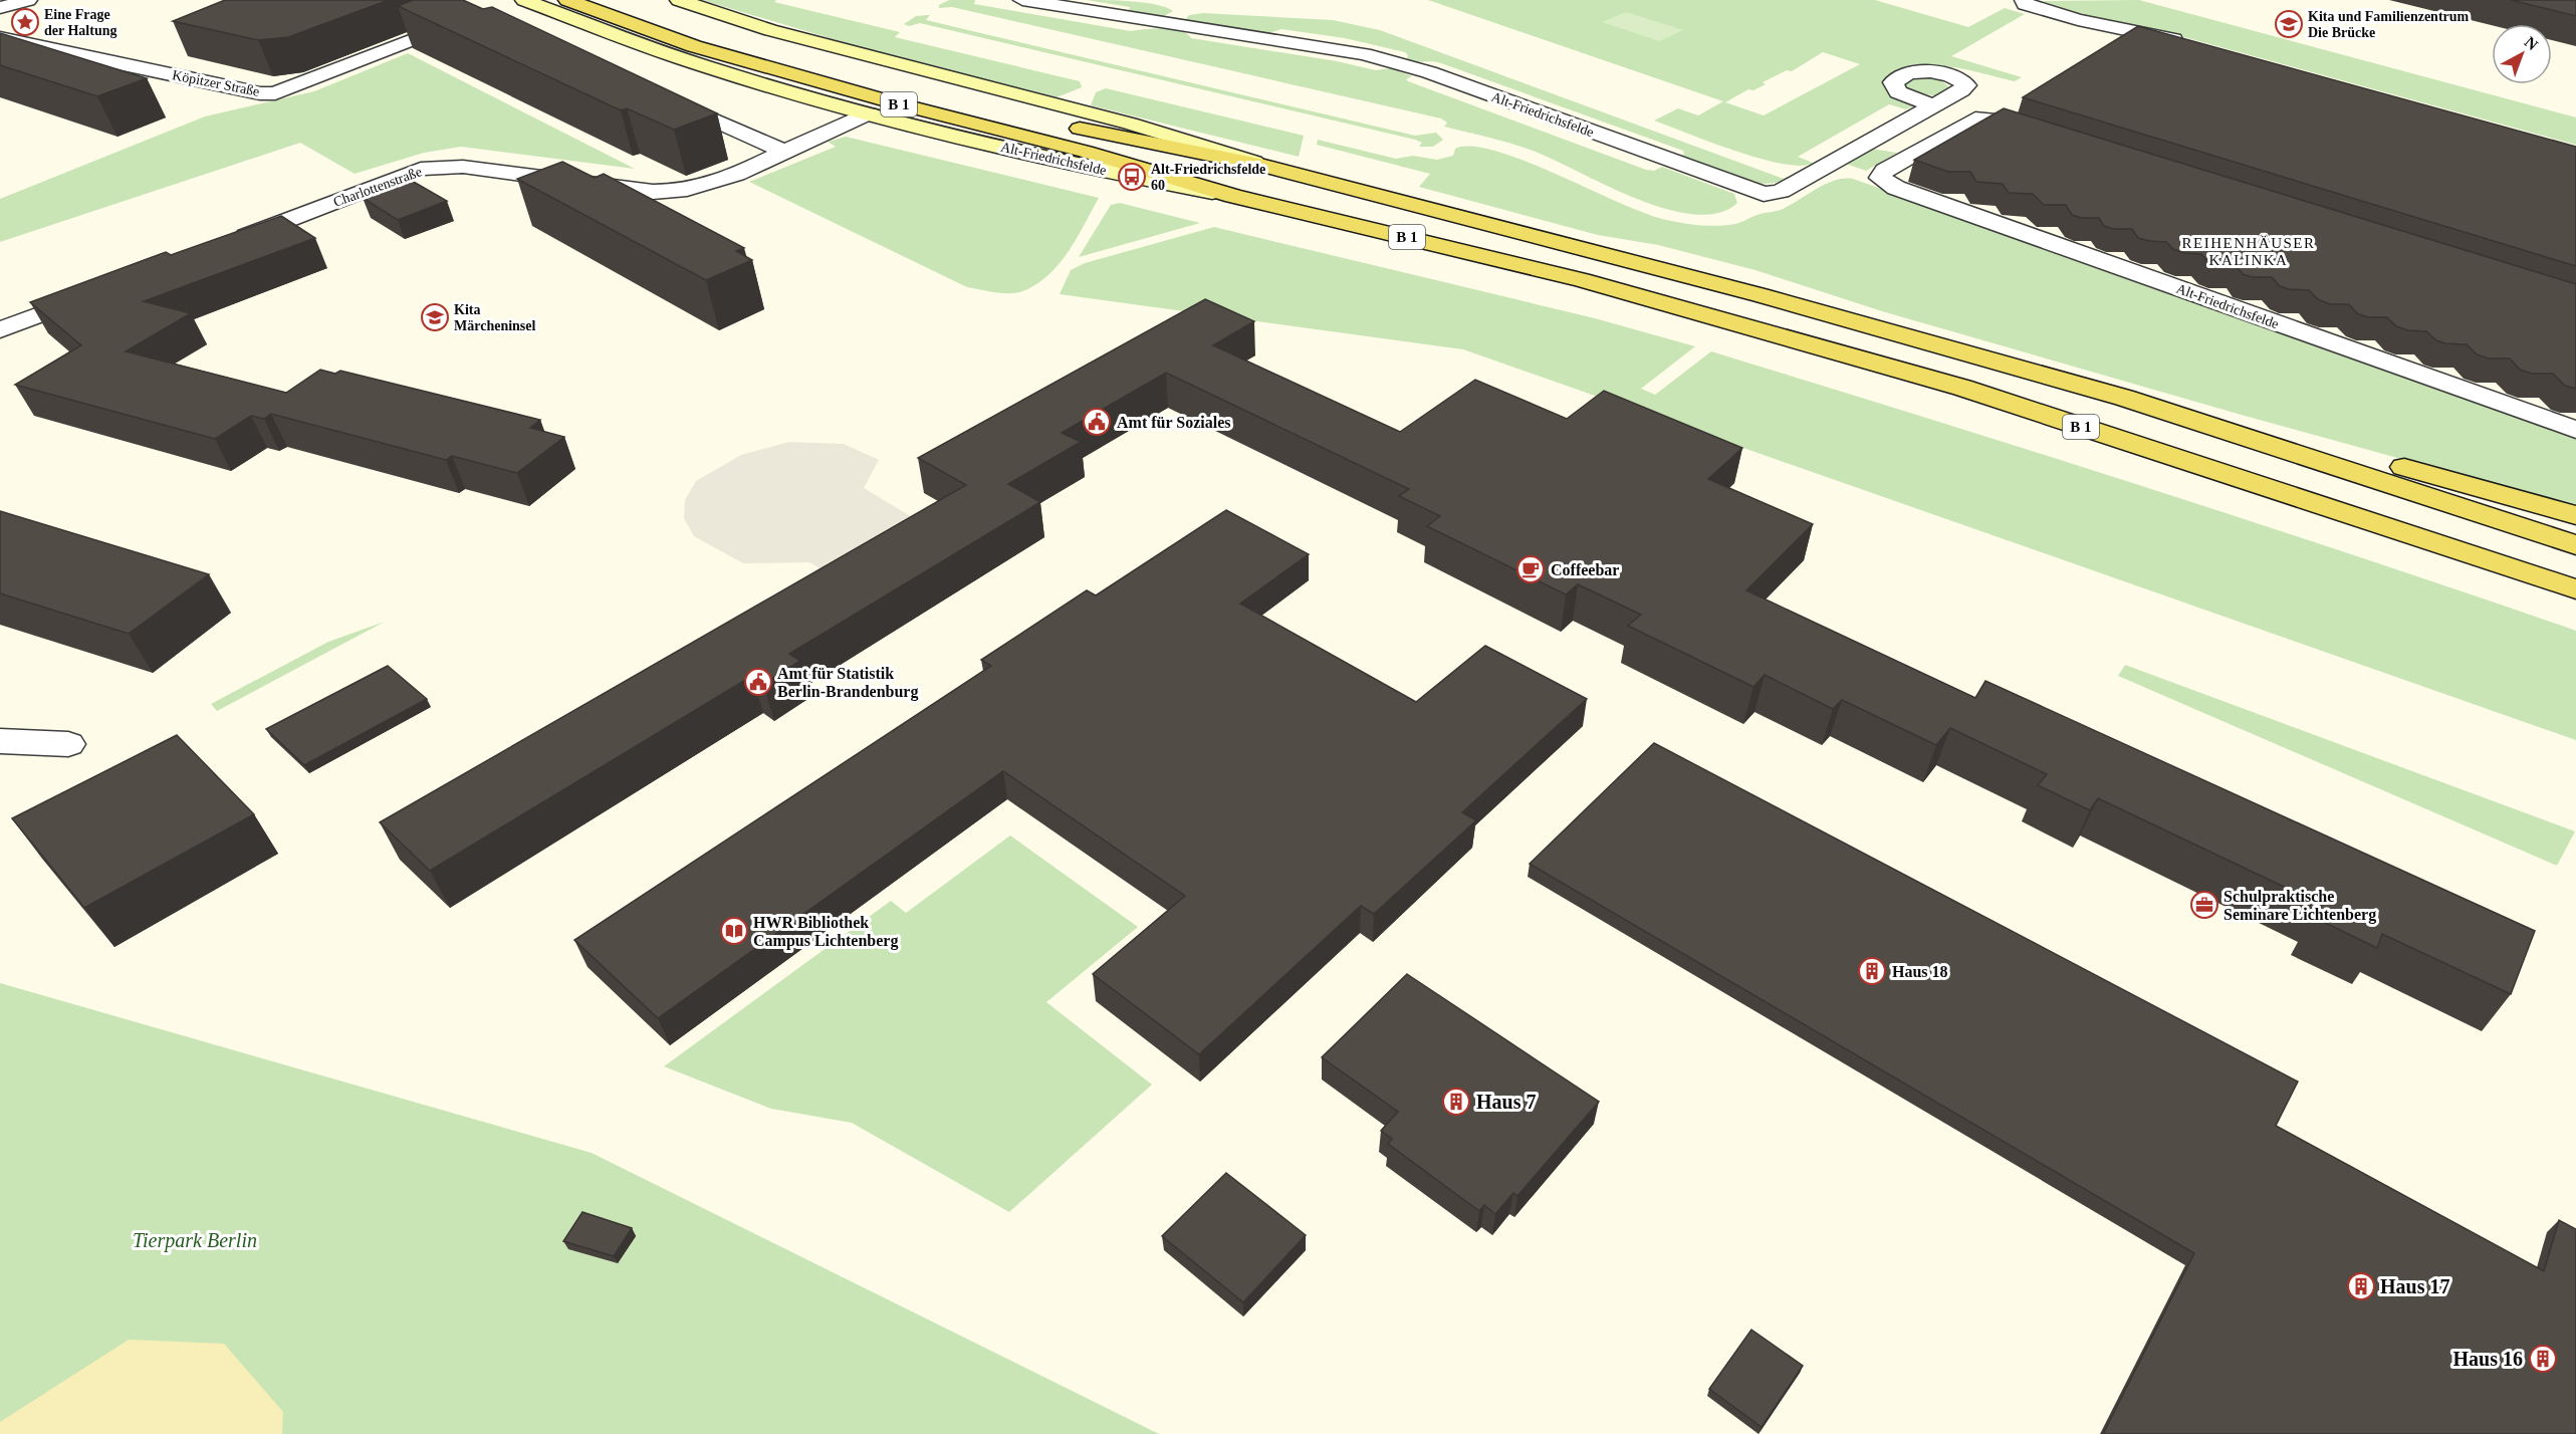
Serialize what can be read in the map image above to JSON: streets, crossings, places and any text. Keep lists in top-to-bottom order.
{
  "streets": {
    "main road": ["B 1", "Alt-Friedrichsfelde"],
    "street": ["Köpitzer Straße", "Charlottenstraße"]
  },
  "crossings": [
    ["B 1", "Alt-Friedrichsfelde"],
    ["Alt-Friedrichsfelde", "Charlottenstraße"]
  ],
  "districts": ["REIHENHÄUSER KALINKA"],
  "parks": ["Tierpark Berlin"],
  "places": {
    "place": ["Eine Frage der Haltung"],
    "school or university": ["Kita und Familienzentrum Die Brücke", "Kita Märcheninsel"],
    "bus stop": ["Alt-Friedrichsfelde 60"],
    "public building": ["Amt für Soziales", "Amt für Statistik Berlin-Brandenburg"],
    "cafe": ["Coffeebar"],
    "office": ["Schulpraktische Seminare Lichtenberg"],
    "library": ["HWR Bibliothek Campus Lichtenberg"],
    "building": [
      "Haus 18",
      "Haus 7",
      "Haus 17",
      "Haus 16"
    ]
  },
  "north": "top right"
}
